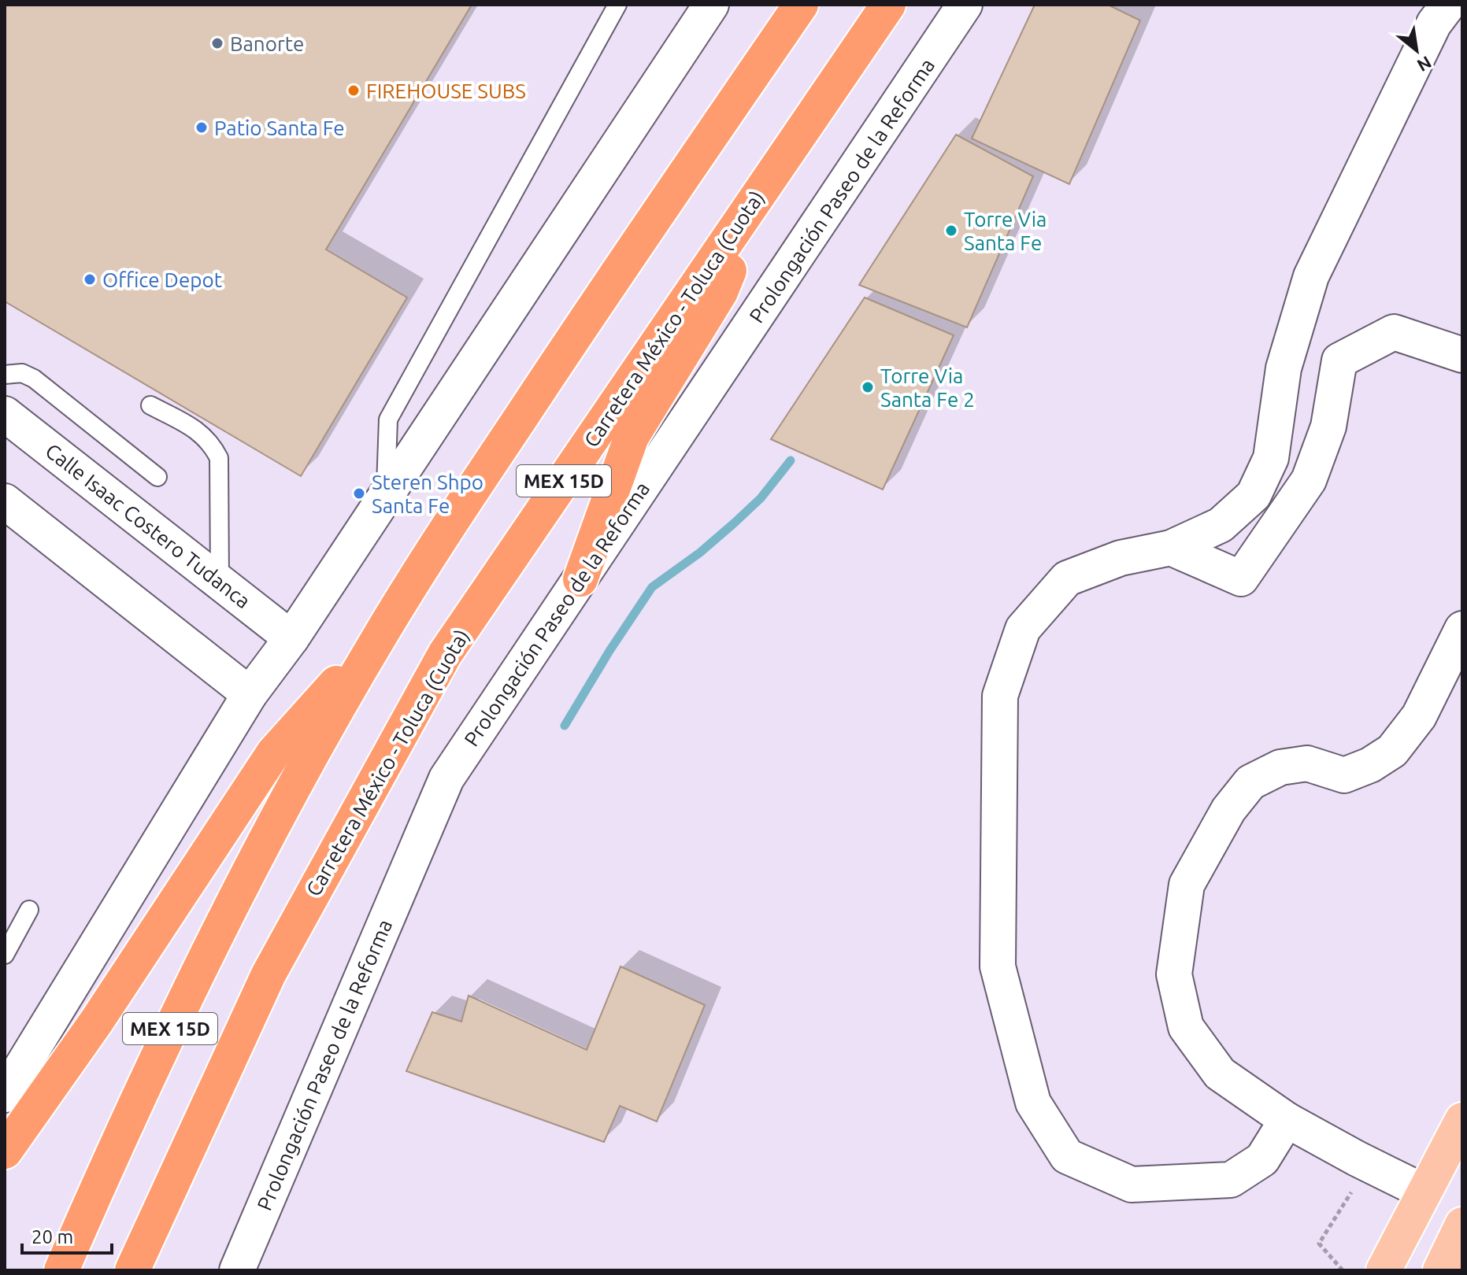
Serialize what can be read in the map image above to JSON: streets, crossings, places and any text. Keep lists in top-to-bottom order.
{
  "streets": {
    "highway": ["Carretera México - Toluca (Cuota)", "MEX 15D"],
    "street": ["Prolongación Paseo de la Reforma", "Calle Isaac Costero Tudanca"]
  },
  "places": [
    "Banorte",
    "FIREHOUSE SUBS",
    "Patio Santa Fe",
    "Torre Via Santa Fe",
    "Office Depot",
    "Torre Via Santa Fe 2",
    "Steren Shpo Santa Fe"
  ],
  "scale_bar": "20 m",
  "north": "bottom right"
}
